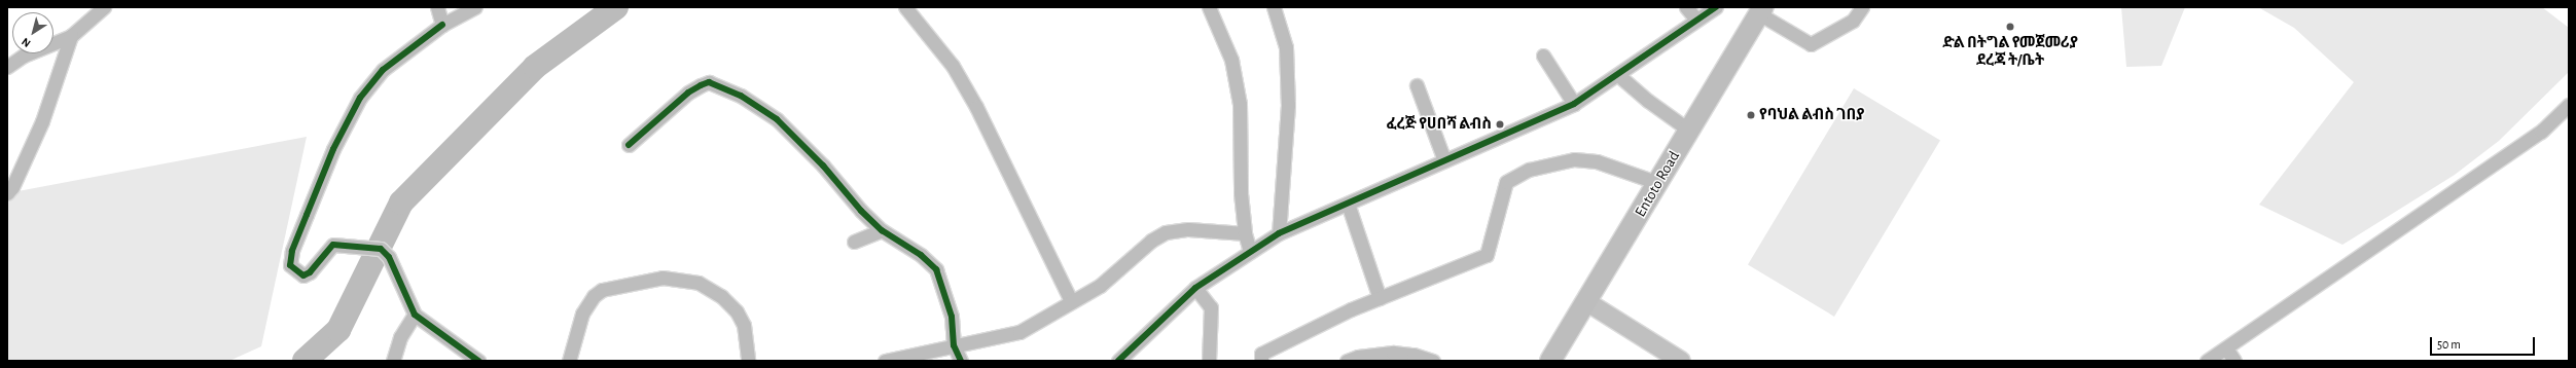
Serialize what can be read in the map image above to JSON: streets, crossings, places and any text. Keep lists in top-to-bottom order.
{
  "streets": {
    "main road": ["Entoto Road"]
  },
  "places": ["ድል በትግል የመጀመሪያ ደረጃ ት/ቤት", "የባህል ልብስ ገበያ", "ፈረጅ የሀበሻ ልብስ"],
  "scale_bar": "50 m",
  "north": "bottom left"
}
